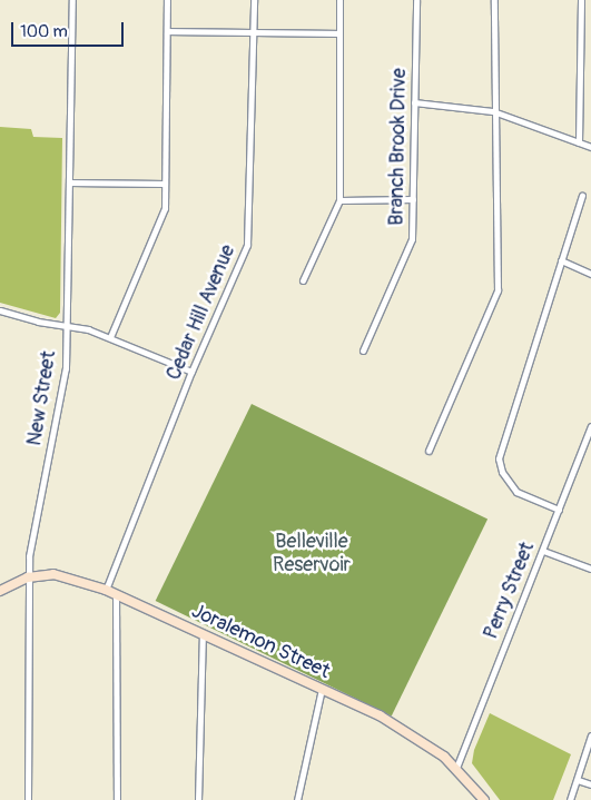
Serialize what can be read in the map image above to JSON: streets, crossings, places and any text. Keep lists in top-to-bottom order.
{
  "streets": {
    "street": [
      "Branch Brook Drive",
      "Cedar Hill Avenue",
      "New Street",
      "Perry Street",
      "Joralemon Street"
    ]
  },
  "crossings": [
    ["Cedar Hill Avenue", "Joralemon Street"],
    ["New Street", "Joralemon Street"],
    ["Perry Street", "Joralemon Street"]
  ],
  "parks": ["Belleville Reservoir"],
  "scale_bar": "100 m"
}
